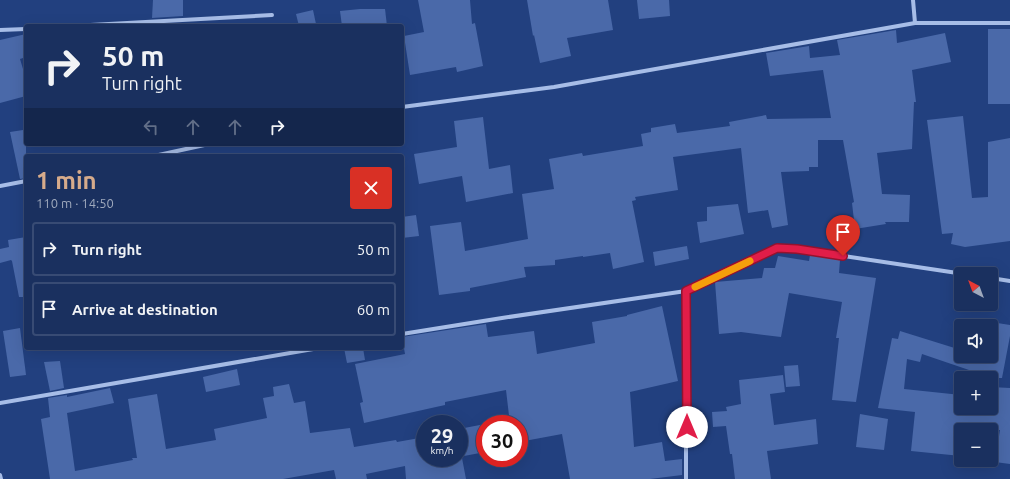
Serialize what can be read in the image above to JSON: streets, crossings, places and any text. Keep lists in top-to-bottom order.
{
  "north": "top left",
  "page": {
    "turn": ["50 m", "Turn right"],
    "heading": ["1 min", "110 m · 14:50"],
    "list": [
      {
        "name": "Turn right",
        "value": "50 m"
      },
      {
        "name": "Arrive at destination",
        "value": "60 m"
      }
    ],
    "map_buttons": ["+", "−"],
    "speed": "29 km/h",
    "limit": "30"
  }
}
